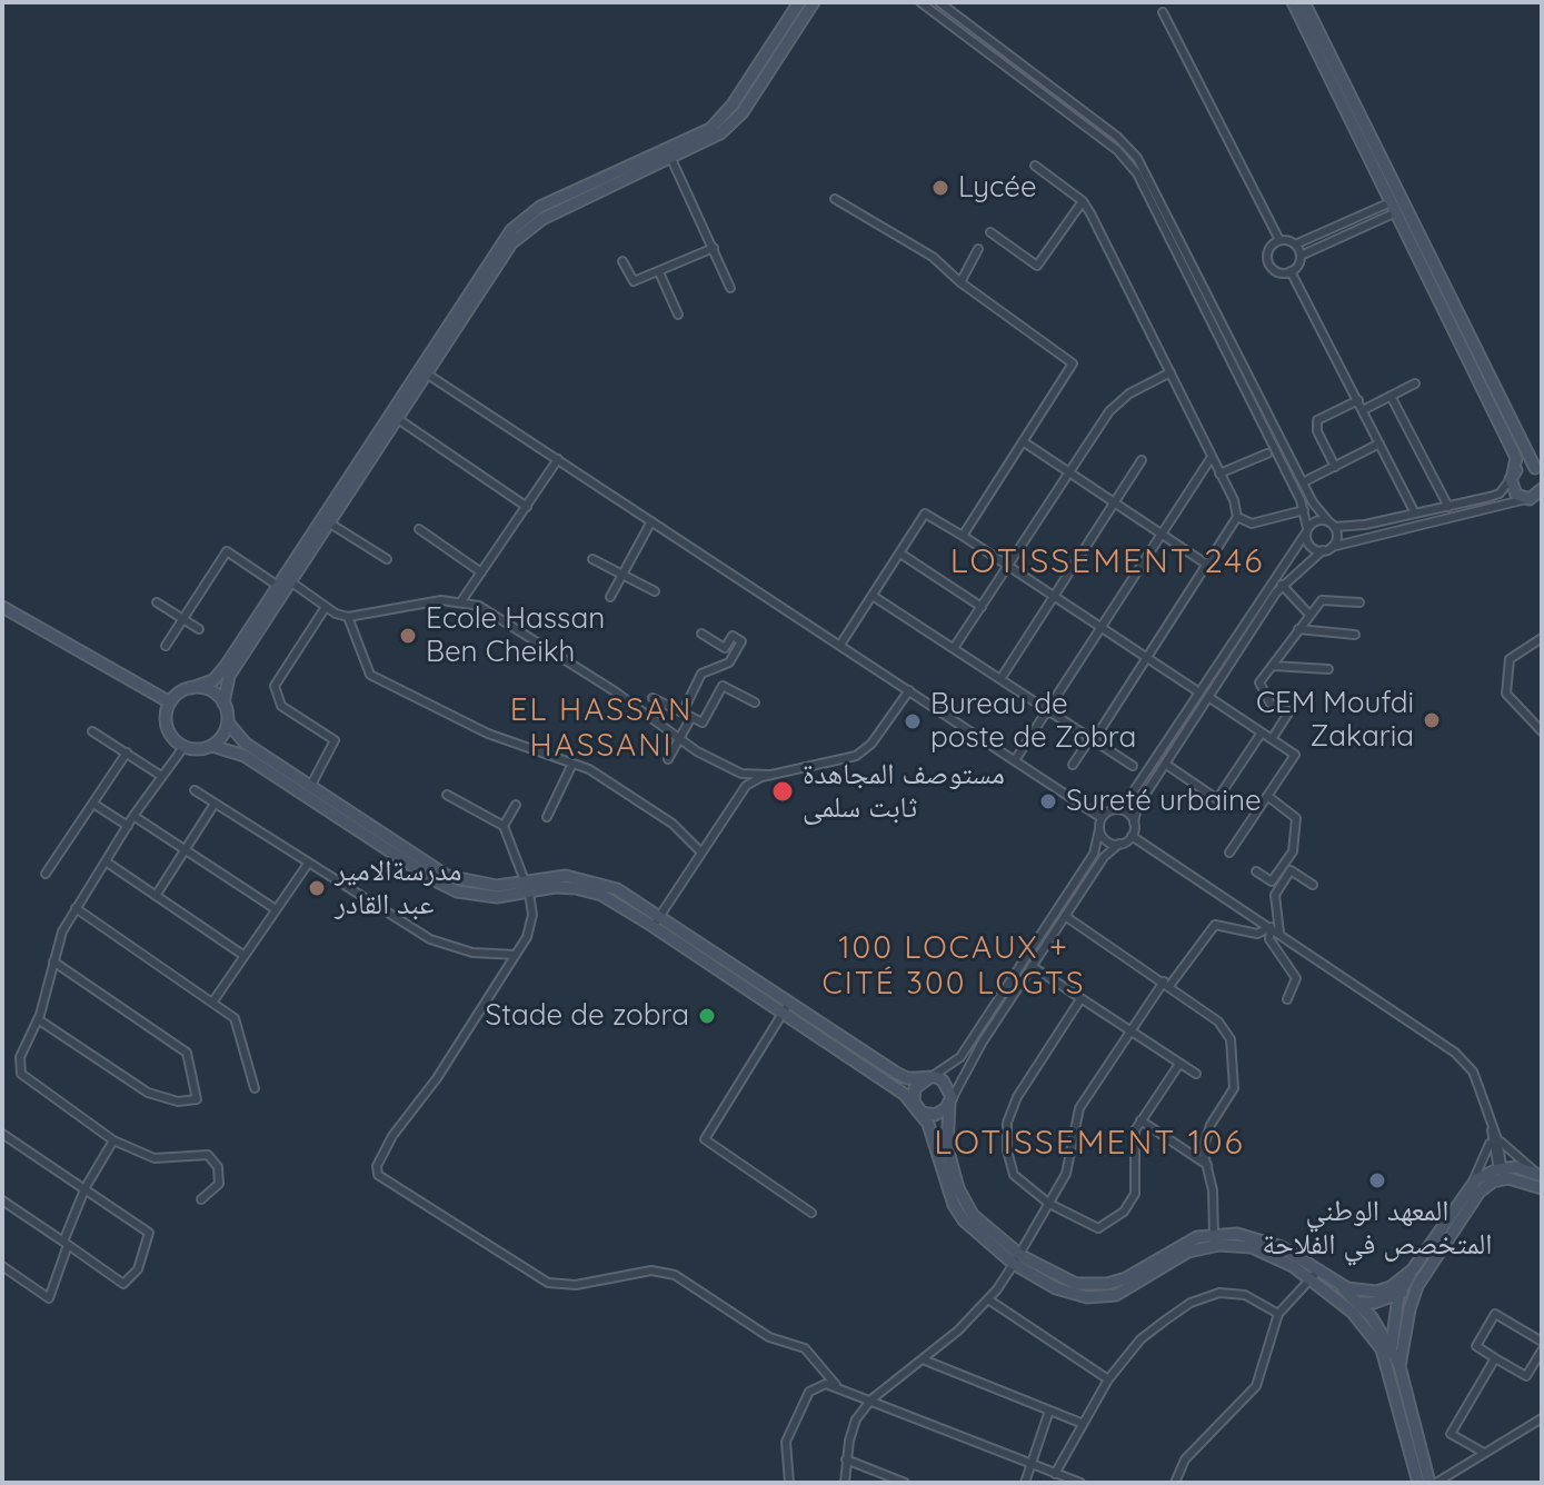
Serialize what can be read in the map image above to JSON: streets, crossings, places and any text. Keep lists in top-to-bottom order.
{
  "districts": [
    "LOTISSEMENT 246",
    "EL HASSAN HASSANI",
    "100 LOCAUX + CITÉ 300 LOGTS",
    "LOTISSEMENT 106"
  ],
  "places": [
    "Lycée",
    "Ecole Hassan Ben Cheikh",
    "CEM Moufdi Zakaria",
    "Bureau de poste de Zobra",
    "مستوصف المجاهدة ثابت سلمى",
    "Sureté urbaine",
    "مدرسةالامير عبد القادر",
    "Stade de zobra",
    "المعهد الوطني المتخصص في الفلاحة"
  ]
}
